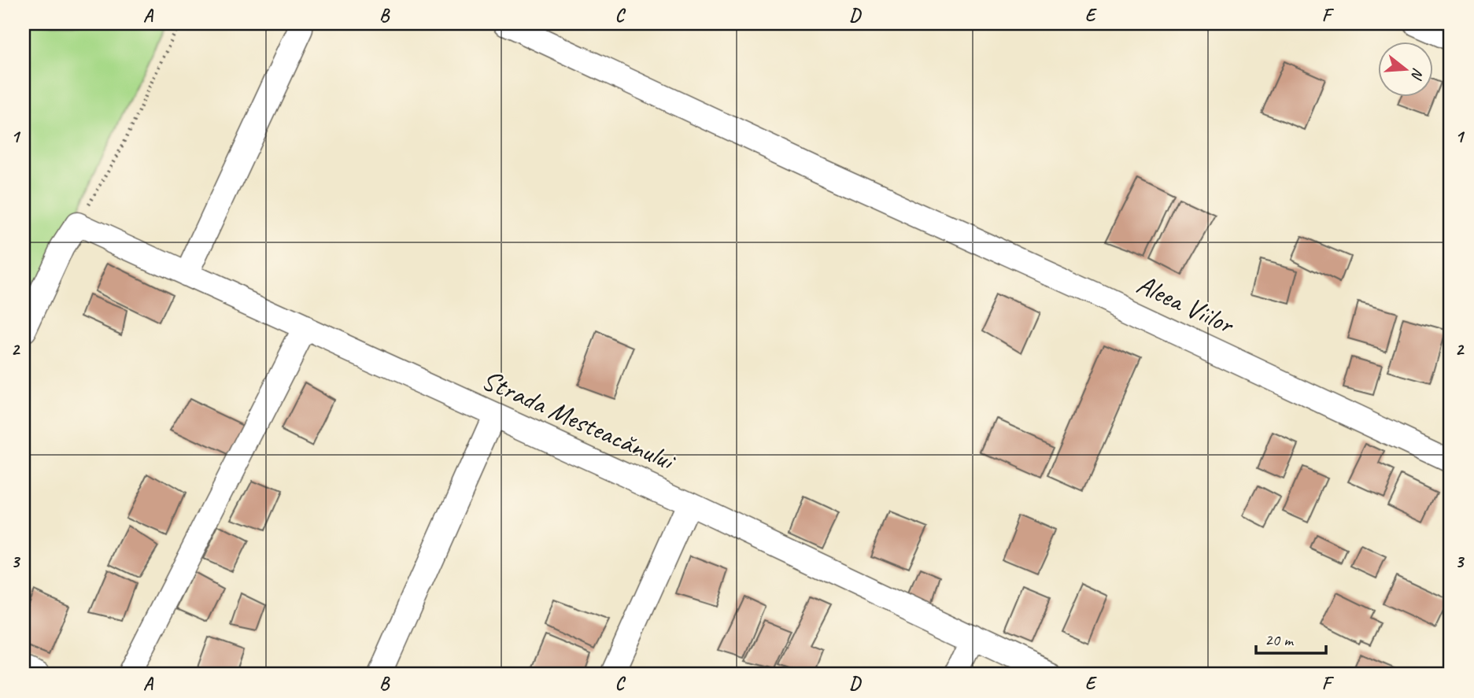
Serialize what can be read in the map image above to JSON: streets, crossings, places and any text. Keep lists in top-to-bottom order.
{
  "streets": {
    "street": ["Aleea Viilor", "Strada Mesteacănului"]
  },
  "scale_bar": "20 m",
  "north": "right",
  "grid": {
    "columns": [
      "A",
      "B",
      "C",
      "D",
      "E",
      "F"
    ],
    "rows": ["1", "2", "3"]
  }
}
